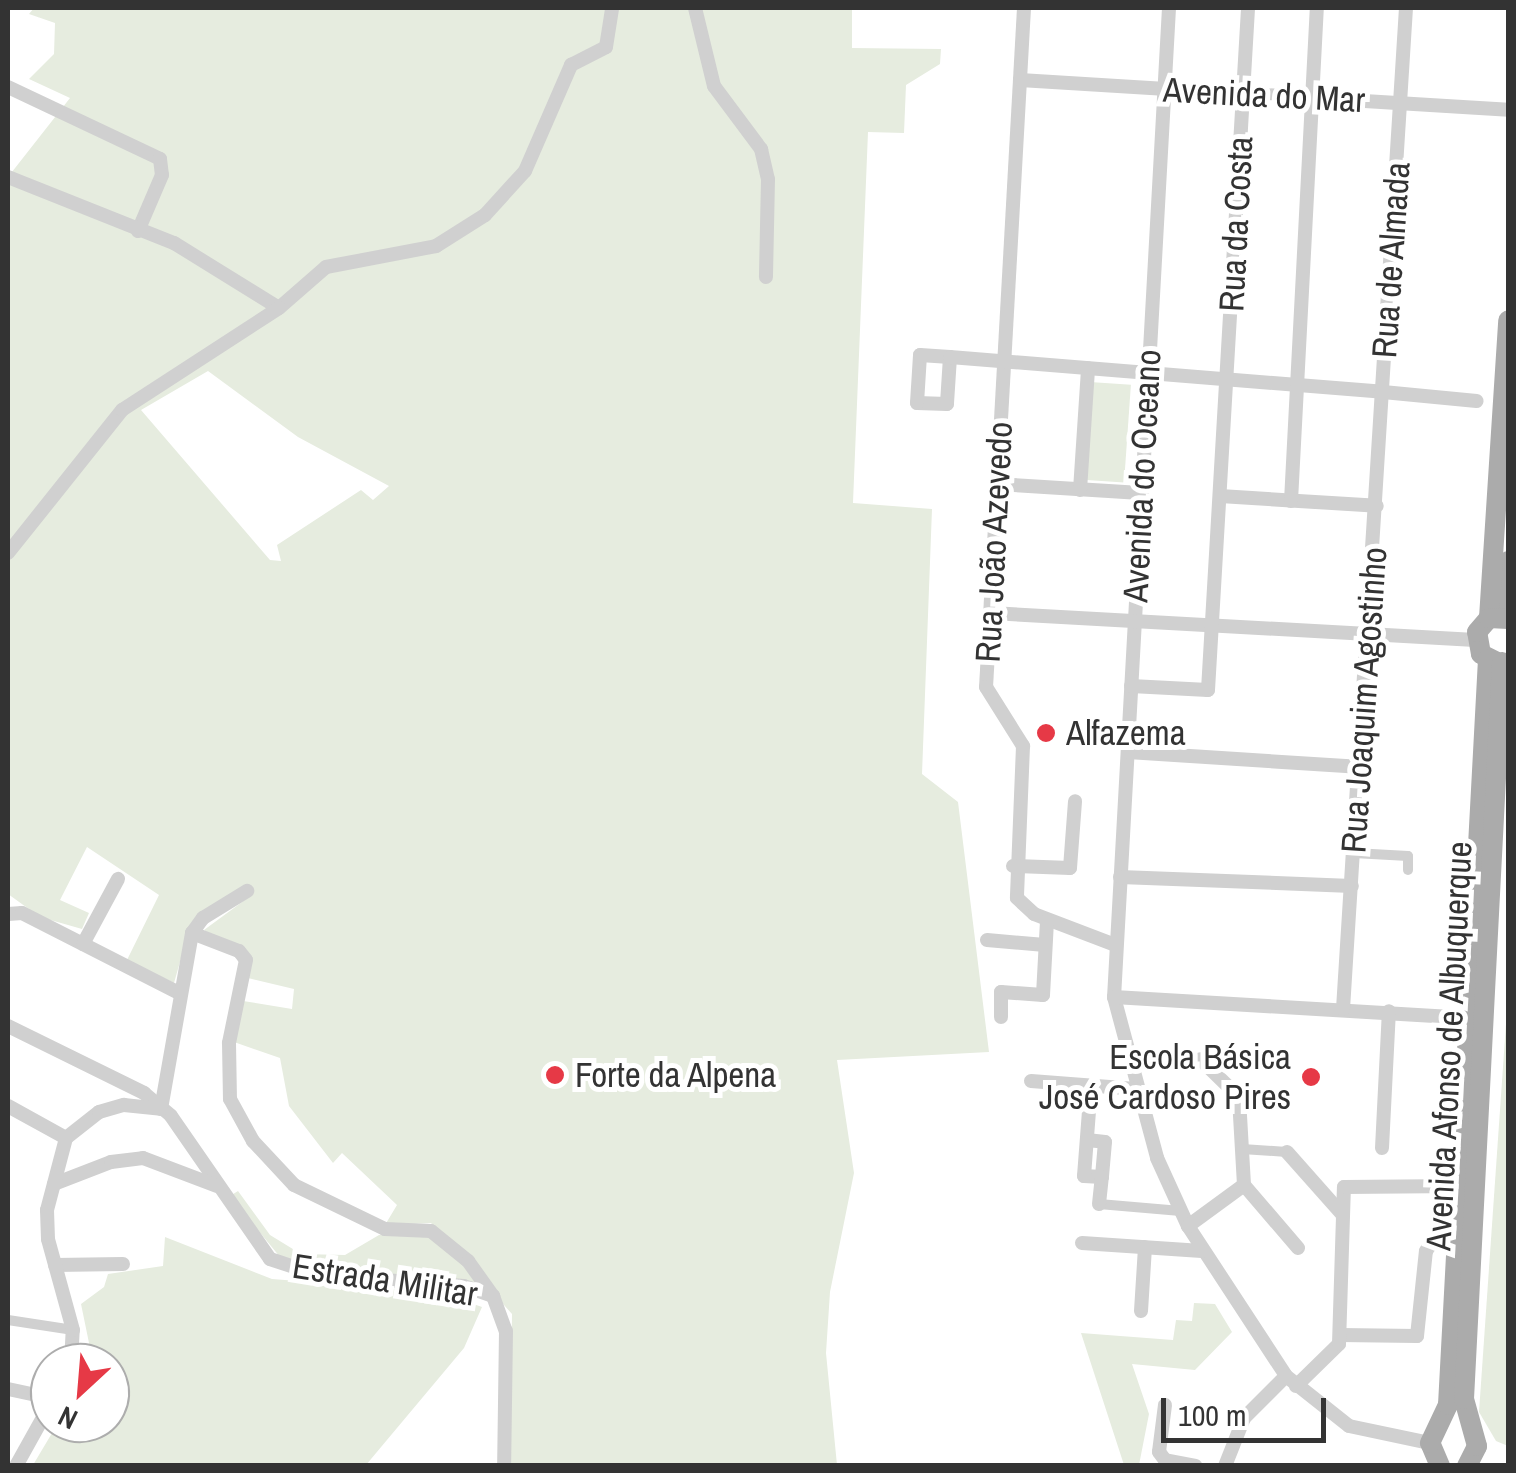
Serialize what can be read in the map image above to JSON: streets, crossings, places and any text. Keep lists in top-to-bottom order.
{
  "streets": {
    "main road": ["Avenida Afonso de Albuquerque"],
    "street": [
      "Avenida do Mar",
      "Rua da Costa",
      "Rua de Almada",
      "Avenida do Oceano",
      "Rua João Azevedo",
      "Rua Joaquim Agostinho",
      "Estrada Militar"
    ]
  },
  "crossings": [
    ["Avenida do Mar", "Rua da Costa"],
    ["Avenida do Mar", "Rua de Almada"],
    ["Avenida do Mar", "Avenida do Oceano"],
    ["Avenida do Mar", "Rua João Azevedo"],
    ["Rua da Costa", "Avenida do Oceano"],
    ["Rua de Almada", "Rua Joaquim Agostinho"],
    ["Avenida do Oceano", "Rua João Azevedo"]
  ],
  "places": ["Alfazema", "Forte da Alpena", "Escola Básica José Cardoso Pires"],
  "scale_bar": "100 m",
  "north": "bottom left"
}
